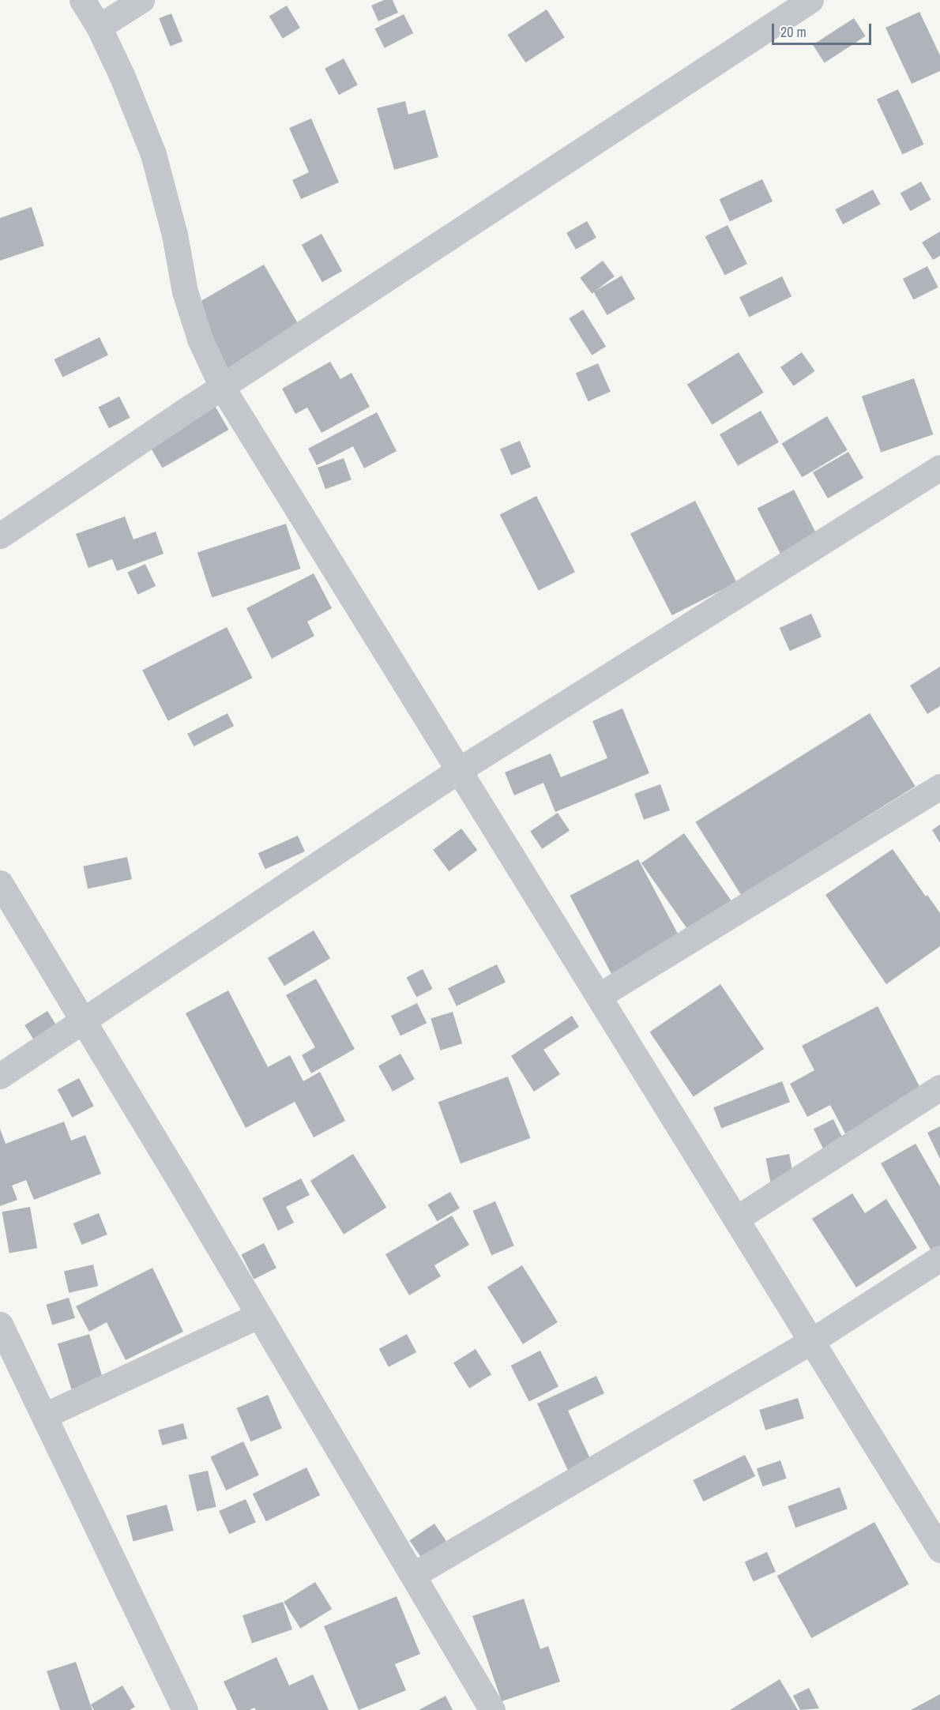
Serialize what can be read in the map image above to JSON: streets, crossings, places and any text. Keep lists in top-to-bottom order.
{
  "scale_bar": "20 m"
}
